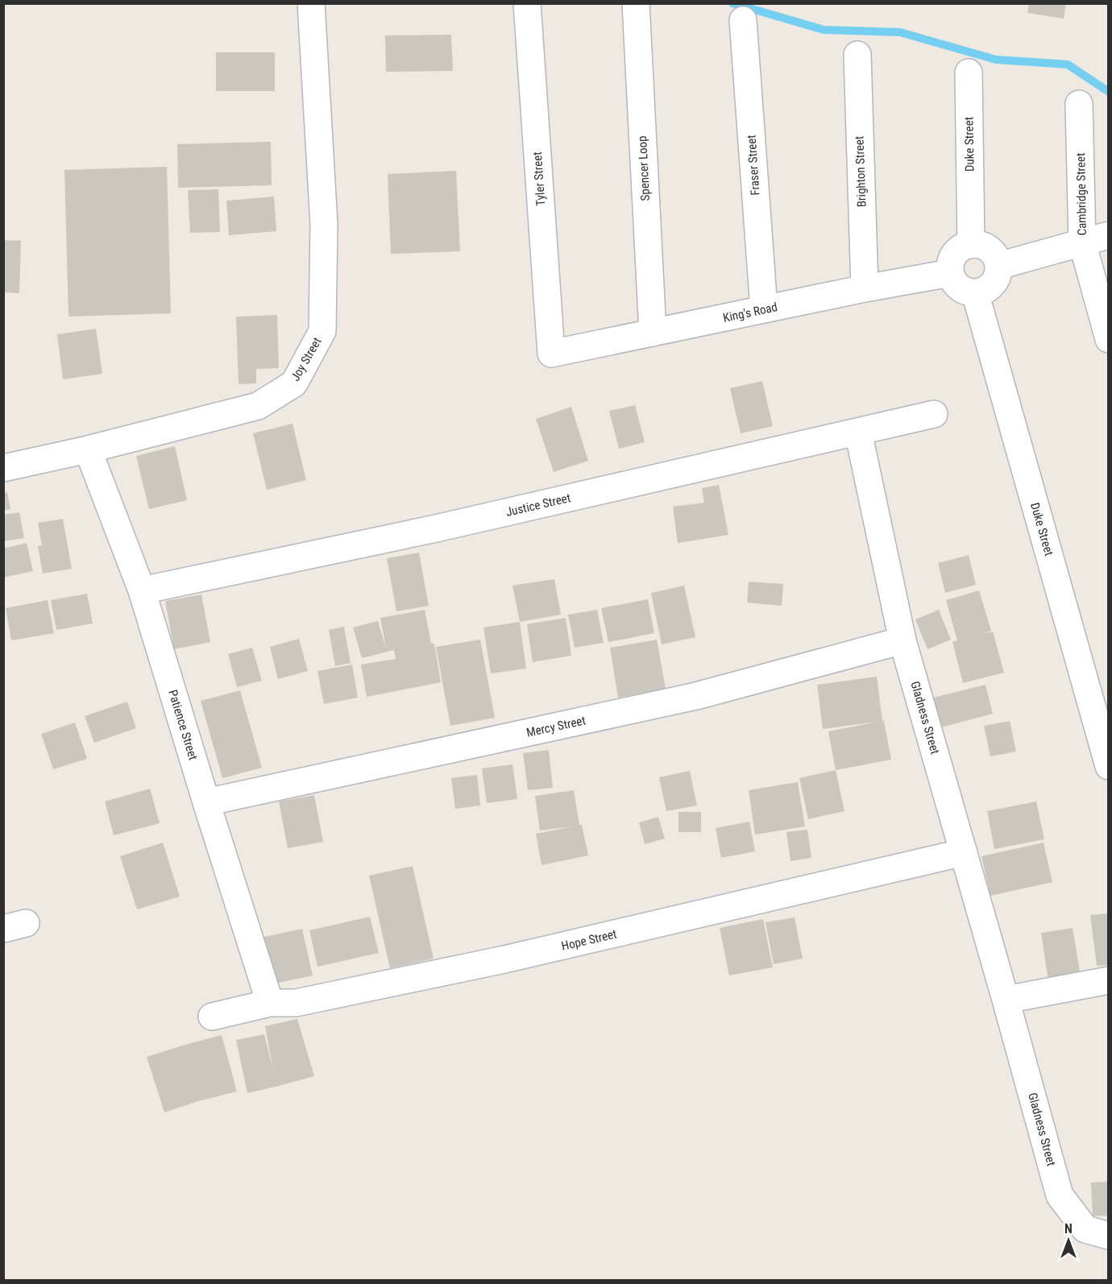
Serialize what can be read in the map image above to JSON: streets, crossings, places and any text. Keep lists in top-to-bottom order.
{
  "streets": {
    "street": [
      "Duke Street",
      "Fraser Street",
      "Spencer Loop",
      "Brighton Street",
      "Tyler Street",
      "Cambridge Street",
      "King's Road",
      "Joy Street",
      "Justice Street",
      "Gladness Street",
      "Patience Street",
      "Mercy Street",
      "Hope Street"
    ]
  },
  "crossings": [
    ["Duke Street", "King's Road"],
    ["Fraser Street", "King's Road"],
    ["Spencer Loop", "King's Road"],
    ["Brighton Street", "King's Road"],
    ["Tyler Street", "King's Road"],
    ["Joy Street", "Patience Street"],
    ["Justice Street", "Gladness Street"],
    ["Justice Street", "Patience Street"],
    ["Gladness Street", "Mercy Street"],
    ["Gladness Street", "Hope Street"],
    ["Patience Street", "Mercy Street"],
    ["Patience Street", "Hope Street"]
  ],
  "north": "top"
}
